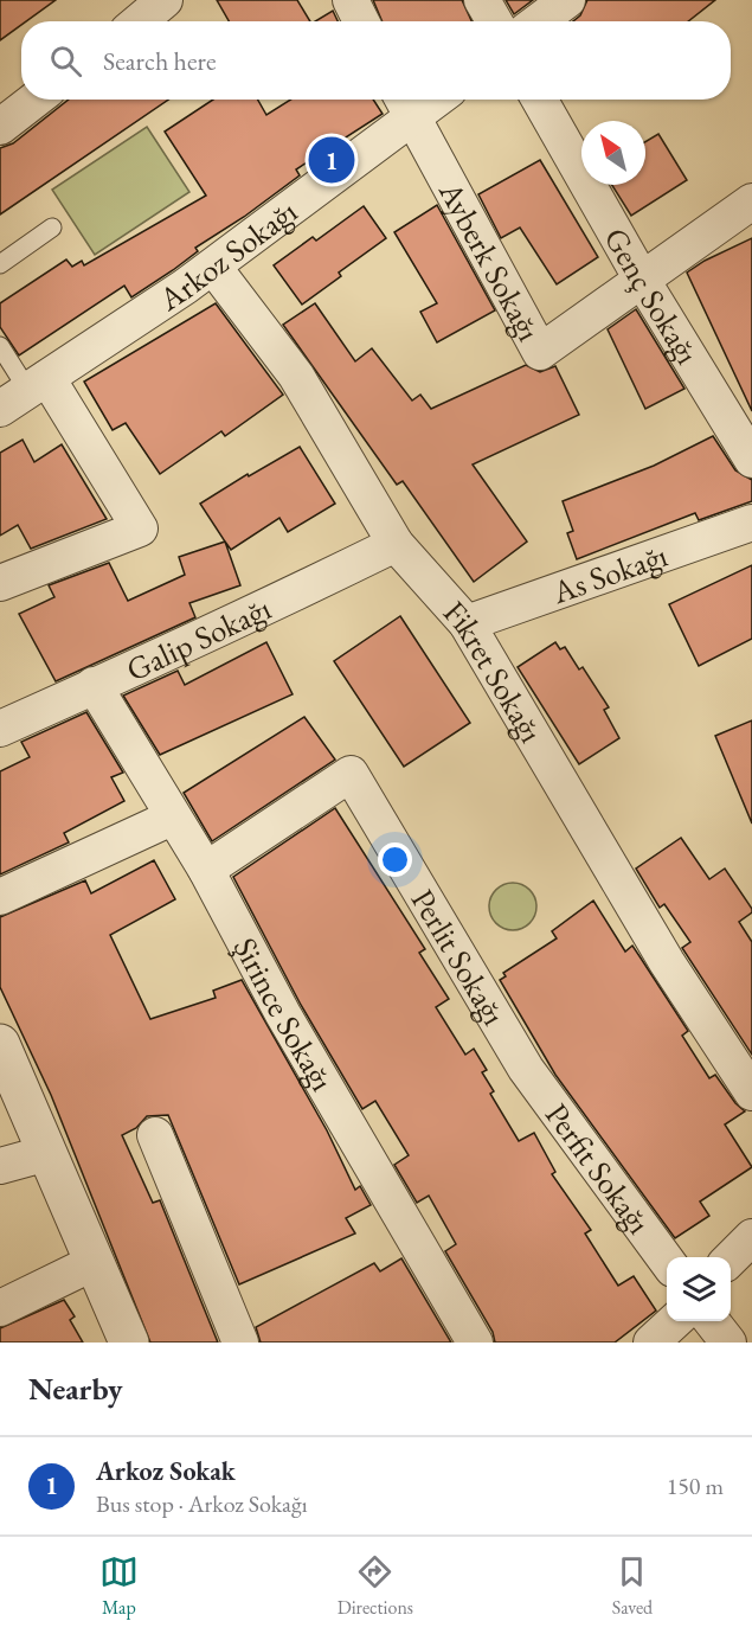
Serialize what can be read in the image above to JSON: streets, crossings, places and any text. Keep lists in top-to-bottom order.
{
  "streets": {
    "street": [
      "Arkoz Sokağı",
      "Ayberk Sokağı",
      "Genç Sokağı",
      "As Sokağı",
      "Galip Sokağı",
      "Fikret Sokağı",
      "Perlit Sokağı",
      "Şirince Sokağı",
      "Perfit Sokağı"
    ]
  },
  "crossings": [
    ["Arkoz Sokağı", "Ayberk Sokağı"],
    ["Arkoz Sokağı", "Fikret Sokağı"],
    ["Ayberk Sokağı", "Genç Sokağı"],
    ["As Sokağı", "Fikret Sokağı"],
    ["Galip Sokağı", "Fikret Sokağı"],
    ["Galip Sokağı", "Şirince Sokağı"],
    ["Perlit Sokağı", "Şirince Sokağı"],
    ["Perlit Sokağı", "Perfit Sokağı"]
  ],
  "north": "top left",
  "page": {
    "search": "Search here",
    "pins": "1",
    "heading": "Nearby",
    "list": [
      {
        "mark": "1",
        "name": "Arkoz Sokak",
        "note": "Bus stop · Arkoz Sokağı",
        "value": "150 m"
      }
    ],
    "nav": ["Map", "Directions", "Saved"]
  }
}
